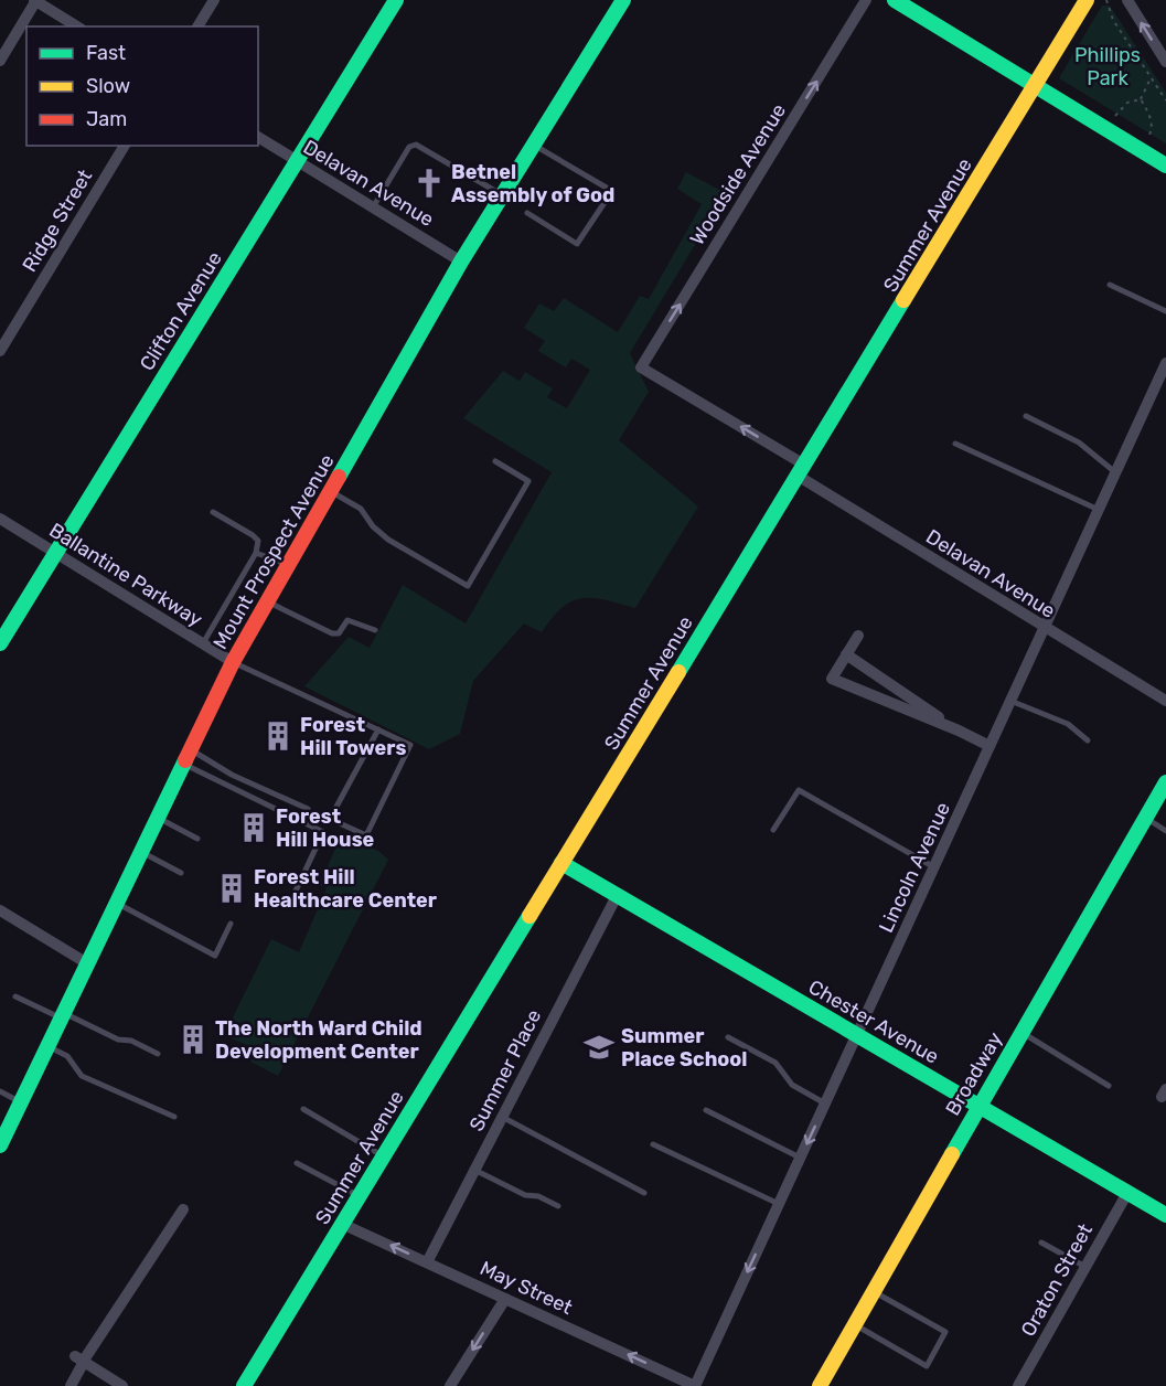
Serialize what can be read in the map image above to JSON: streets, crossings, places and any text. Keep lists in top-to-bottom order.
{
  "streets": {
    "street": [
      "Woodside Avenue",
      "Delavan Avenue",
      "Ridge Street",
      "Summer Avenue",
      "Clifton Avenue",
      "Mount Prospect Avenue",
      "Ballantine Parkway",
      "Lincoln Avenue",
      "Chester Avenue",
      "Summer Place",
      "Broadway",
      "Oraton Street",
      "May Street"
    ]
  },
  "crossings": [
    ["Woodside Avenue", "Delavan Avenue"],
    ["Delavan Avenue", "Summer Avenue"],
    ["Delavan Avenue", "Clifton Avenue"],
    ["Delavan Avenue", "Mount Prospect Avenue"],
    ["Delavan Avenue", "Lincoln Avenue"],
    ["Summer Avenue", "Chester Avenue"],
    ["Summer Avenue", "May Street"],
    ["Clifton Avenue", "Ballantine Parkway"],
    ["Mount Prospect Avenue", "Ballantine Parkway"],
    ["Lincoln Avenue", "Chester Avenue"],
    ["Lincoln Avenue", "May Street"],
    ["Chester Avenue", "Summer Place"],
    ["Chester Avenue", "Broadway"],
    ["Chester Avenue", "Oraton Street"],
    ["Summer Place", "May Street"]
  ],
  "one_way": ["Woodside Avenue", "May Street"],
  "parks": ["Phillips Park"],
  "places": {
    "church": ["Betnel Assembly of God"],
    "building": [
      "Forest Hill Towers",
      "Forest Hill House",
      "Forest Hill Healthcare Center",
      "The North Ward Child Development Center"
    ],
    "school or university": ["Summer Place School"]
  },
  "legend": ["Fast", "Slow", "Jam"]
}
